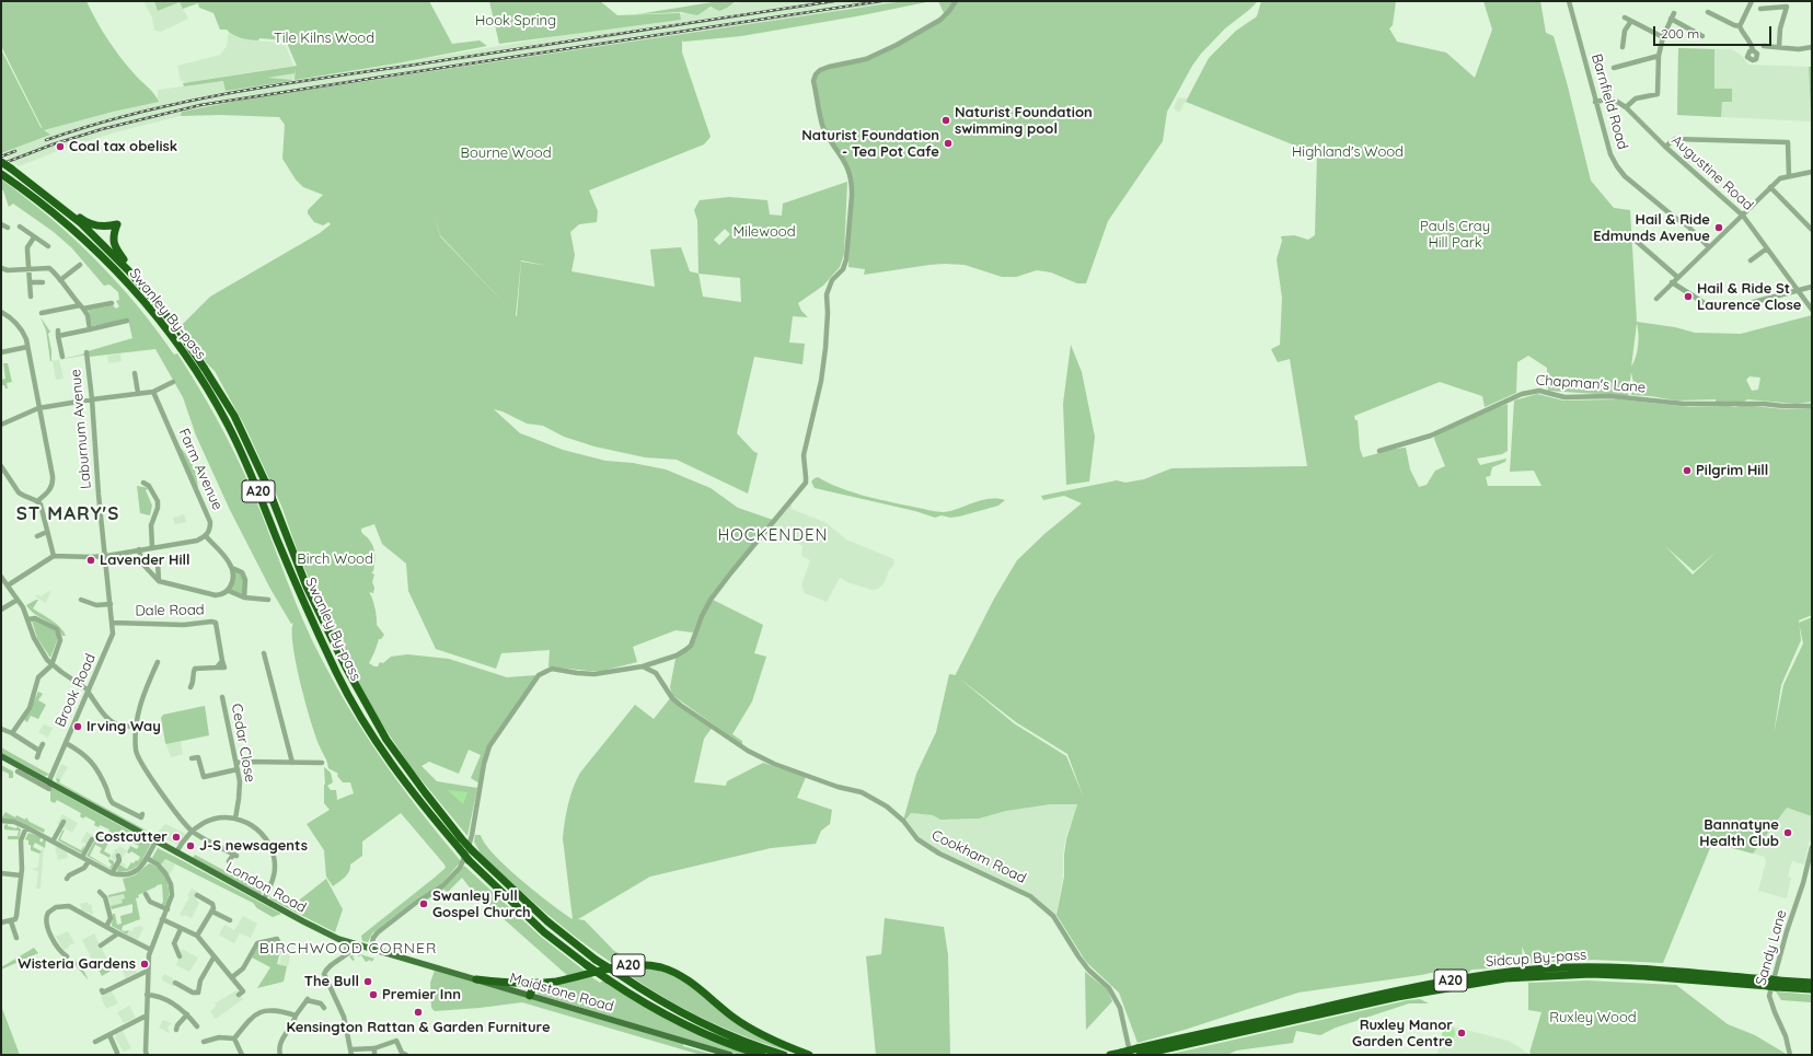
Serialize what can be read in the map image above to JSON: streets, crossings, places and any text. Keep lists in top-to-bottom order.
{
  "streets": {
    "highway": ["Swanley By-pass", "A20", "Sidcup By-pass"],
    "main road": ["London Road", "Maidstone Road"],
    "street": [
      "Barnfield Road",
      "Augustine Road",
      "Chapman's Lane",
      "Laburnum Avenue",
      "Farm Avenue",
      "Dale Road",
      "Brook Road",
      "Cedar Close",
      "Cookham Road",
      "Sandy Lane"
    ]
  },
  "crossings": [
    ["Barnfield Road", "Augustine Road"],
    ["Swanley By-pass", "A20"],
    ["Laburnum Avenue", "Brook Road"],
    ["A20", "Sidcup By-pass"],
    ["A20", "Maidstone Road"],
    ["Dale Road", "Brook Road"],
    ["Brook Road", "London Road"],
    ["London Road", "Maidstone Road"]
  ],
  "districts": ["ST MARY'S", "HOCKENDEN", "BIRCHWOOD CORNER"],
  "parks": [
    "Hook Spring",
    "Tile Kilns Wood",
    "Highland's Wood",
    "Bourne Wood",
    "Pauls Cray Hill Park",
    "Milewood",
    "Birch Wood",
    "Ruxley Wood"
  ],
  "places": [
    "Naturist Foundation swimming pool",
    "Naturist Foundation - Tea Pot Cafe",
    "Coal tax obelisk",
    "Hail & Ride Edmunds Avenue",
    "Hail & Ride St Laurence Close",
    "Pilgrim Hill",
    "Lavender Hill",
    "Irving Way",
    "Bannatyne Health Club",
    "Costcutter",
    "J-S newsagents",
    "Swanley Full Gospel Church",
    "Wisteria Gardens",
    "The Bull",
    "Premier Inn",
    "Kensington Rattan & Garden Furniture",
    "Ruxley Manor Garden Centre"
  ],
  "scale_bar": "200 m"
}
